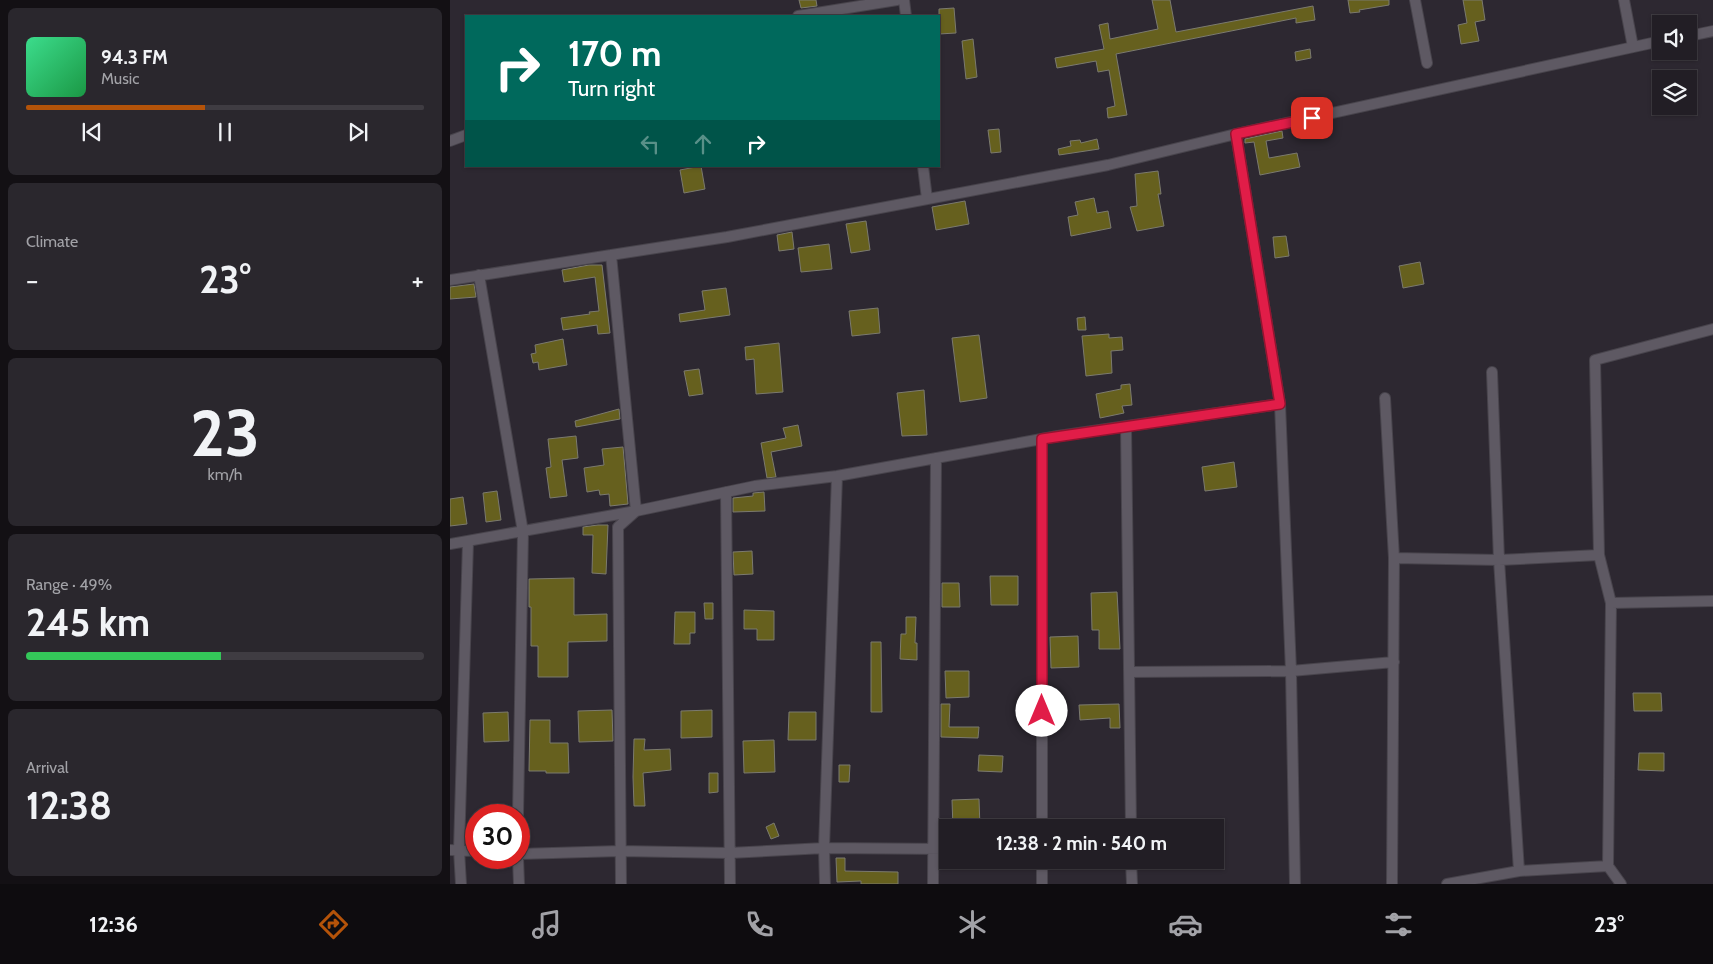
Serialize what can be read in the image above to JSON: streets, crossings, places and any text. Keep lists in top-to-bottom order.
{
  "page": {
    "turn": ["170 m", "Turn right"],
    "song": ["94.3 FM", "Music"],
    "tile": [
      "Climate",
      ["23", "km/h"],
      ["Range · 49%", "245 km"],
      ["Arrival", "12:38"]
    ],
    "heat": ["−", "23°", "+"],
    "limit": "30",
    "trip": "12:38 · 2 min · 540 m",
    "tabs": ["12:36", "23°"]
  }
}
